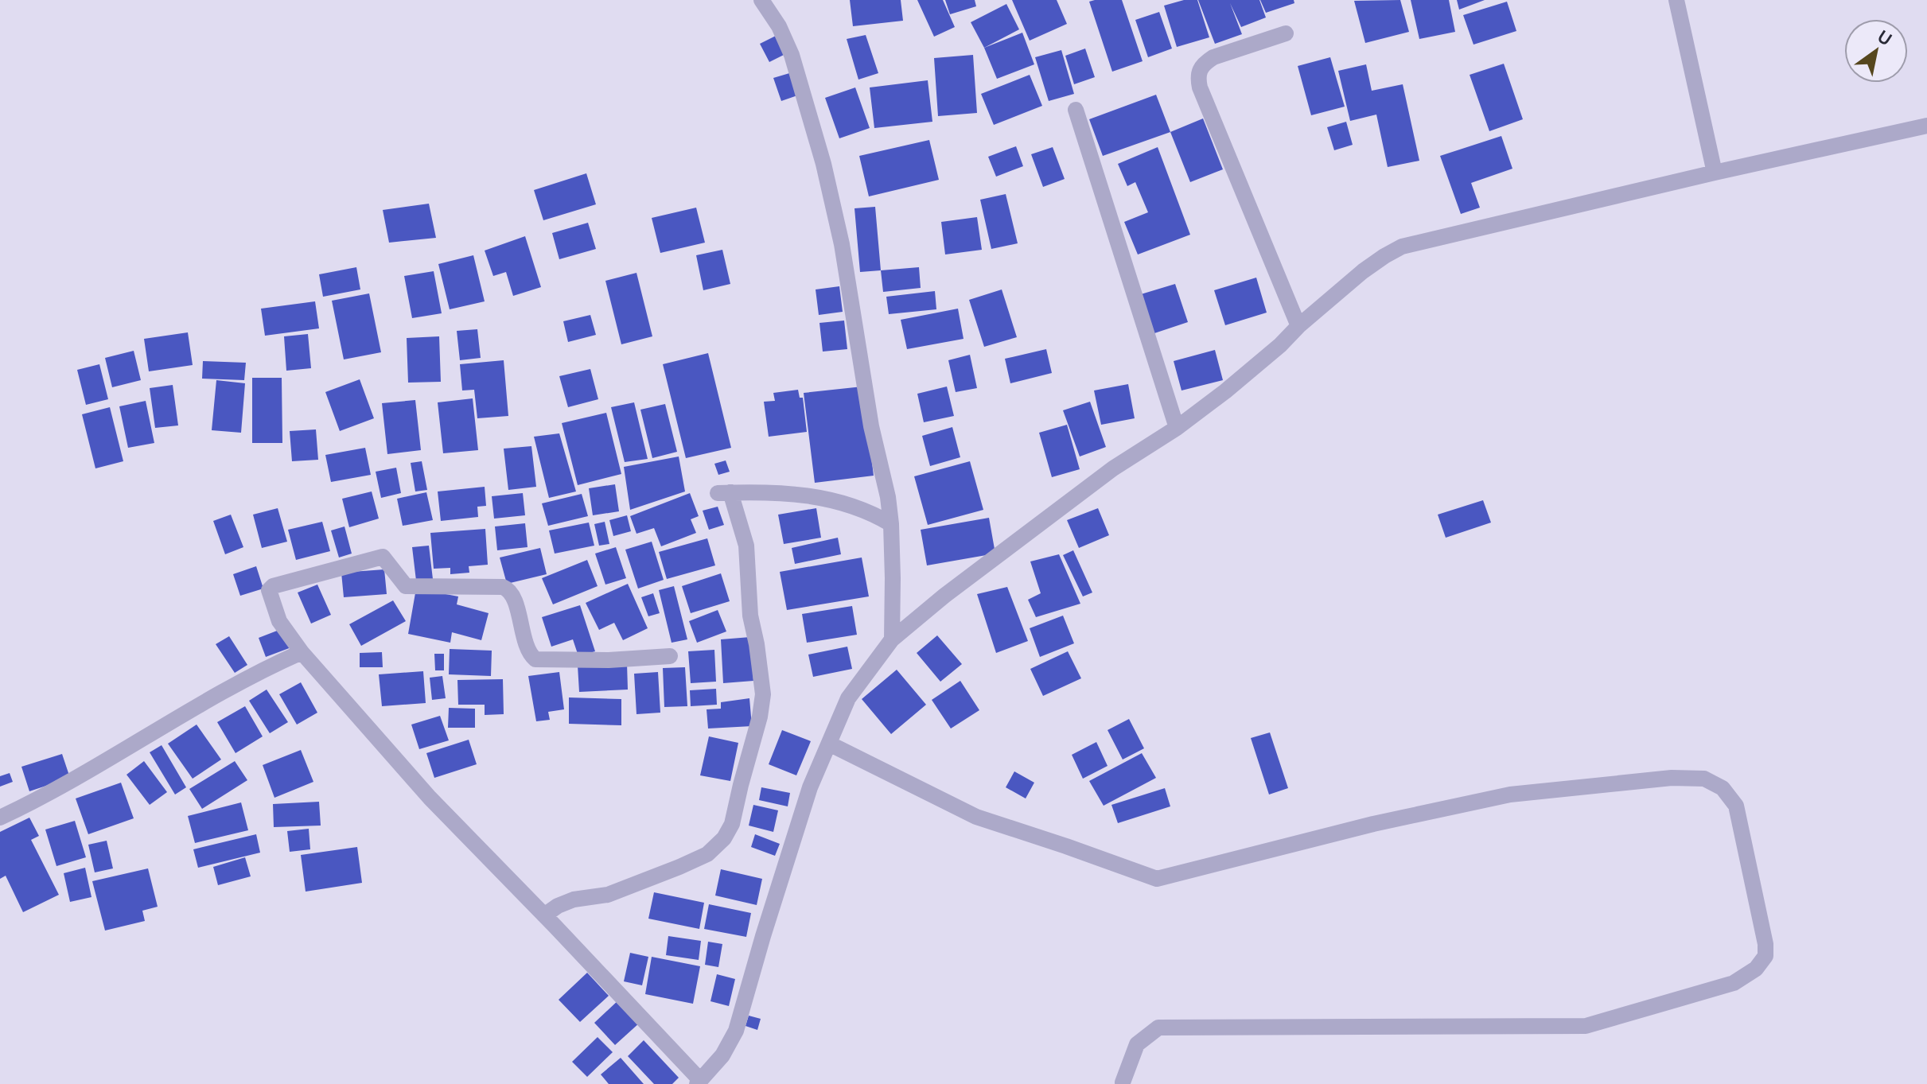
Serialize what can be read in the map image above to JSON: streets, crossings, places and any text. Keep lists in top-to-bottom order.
{
  "north": "top right"
}
